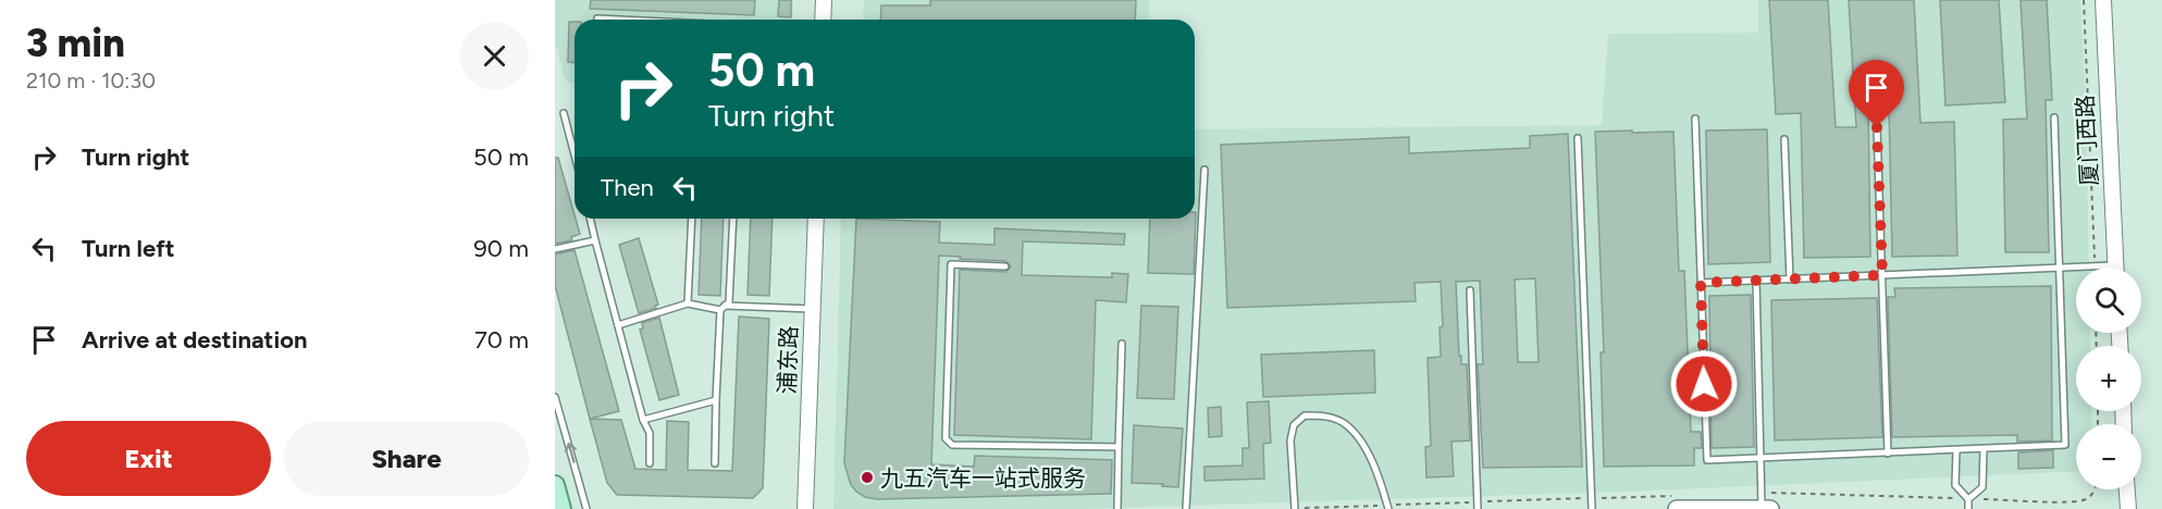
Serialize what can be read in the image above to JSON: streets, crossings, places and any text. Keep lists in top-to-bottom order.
{
  "streets": {
    "street": ["厦门西路", "浦东路"]
  },
  "places": ["九五汽车一站式服务"],
  "page": {
    "heading": ["3 min", "210 m · 10:30"],
    "turn": ["50 m", "Turn right"],
    "list": [
      {
        "name": "Turn right",
        "value": "50 m"
      },
      {
        "name": "Turn left",
        "value": "90 m"
      },
      {
        "name": "Arrive at destination",
        "value": "70 m"
      }
    ],
    "then": "Then",
    "map_buttons": ["+", "−"],
    "buttons": ["Exit", "Share"]
  }
}
